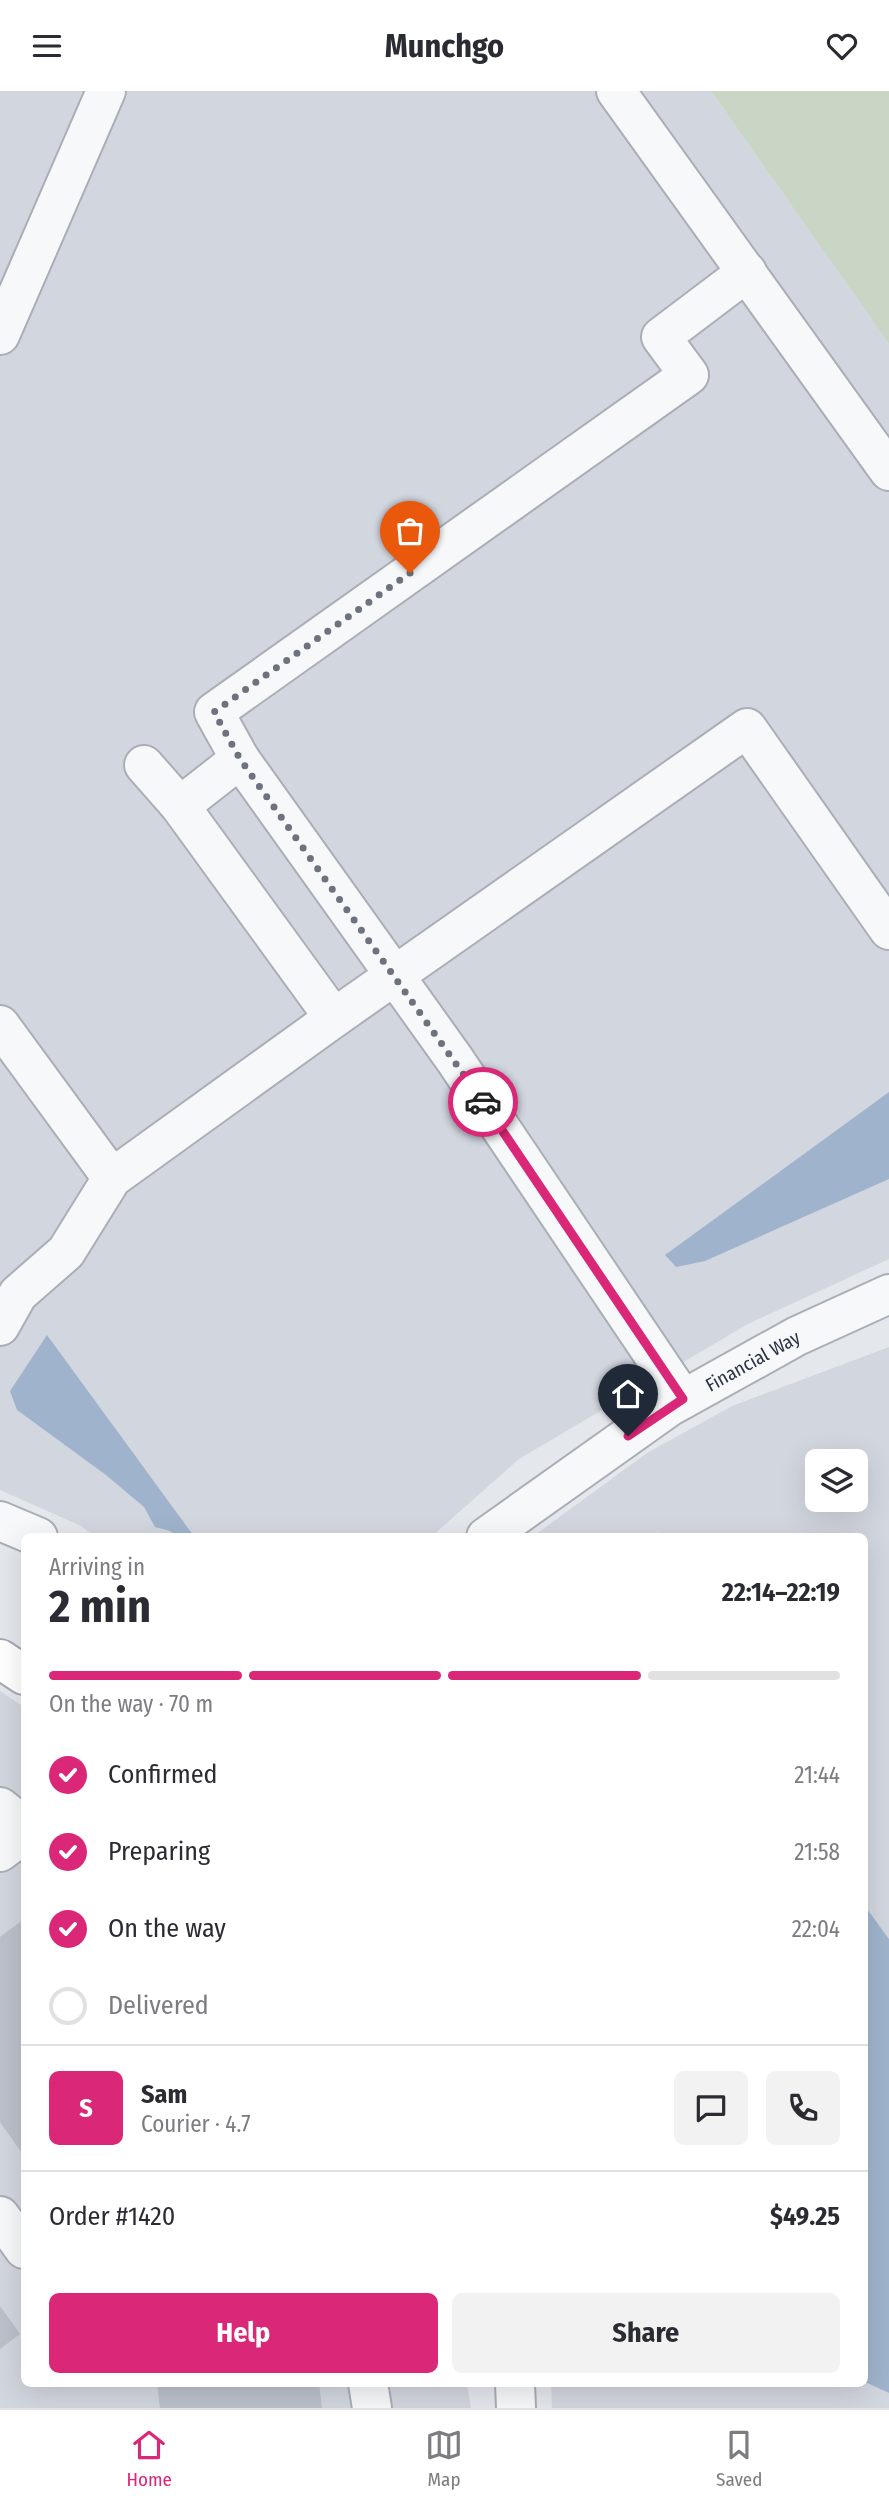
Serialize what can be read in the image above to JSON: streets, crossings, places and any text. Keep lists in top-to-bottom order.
{
  "streets": {
    "street": ["Financial Way"]
  },
  "page": {
    "header": "Munchgo",
    "heading": ["2 min", "Arriving in", "22:14–22:19"],
    "panel": [
      "Sam",
      "Courier · 4.7",
      "Order #1420",
      "$49.25"
    ],
    "bar": "On the way · 70 m",
    "list": [
      ["Confirmed", "21:44"],
      ["Preparing", "21:58"],
      ["On the way", "22:04"],
      "Delivered"
    ],
    "round": "S",
    "buttons": ["Help", "Share"],
    "tabs": ["Home", "Map", "Saved"]
  }
}
